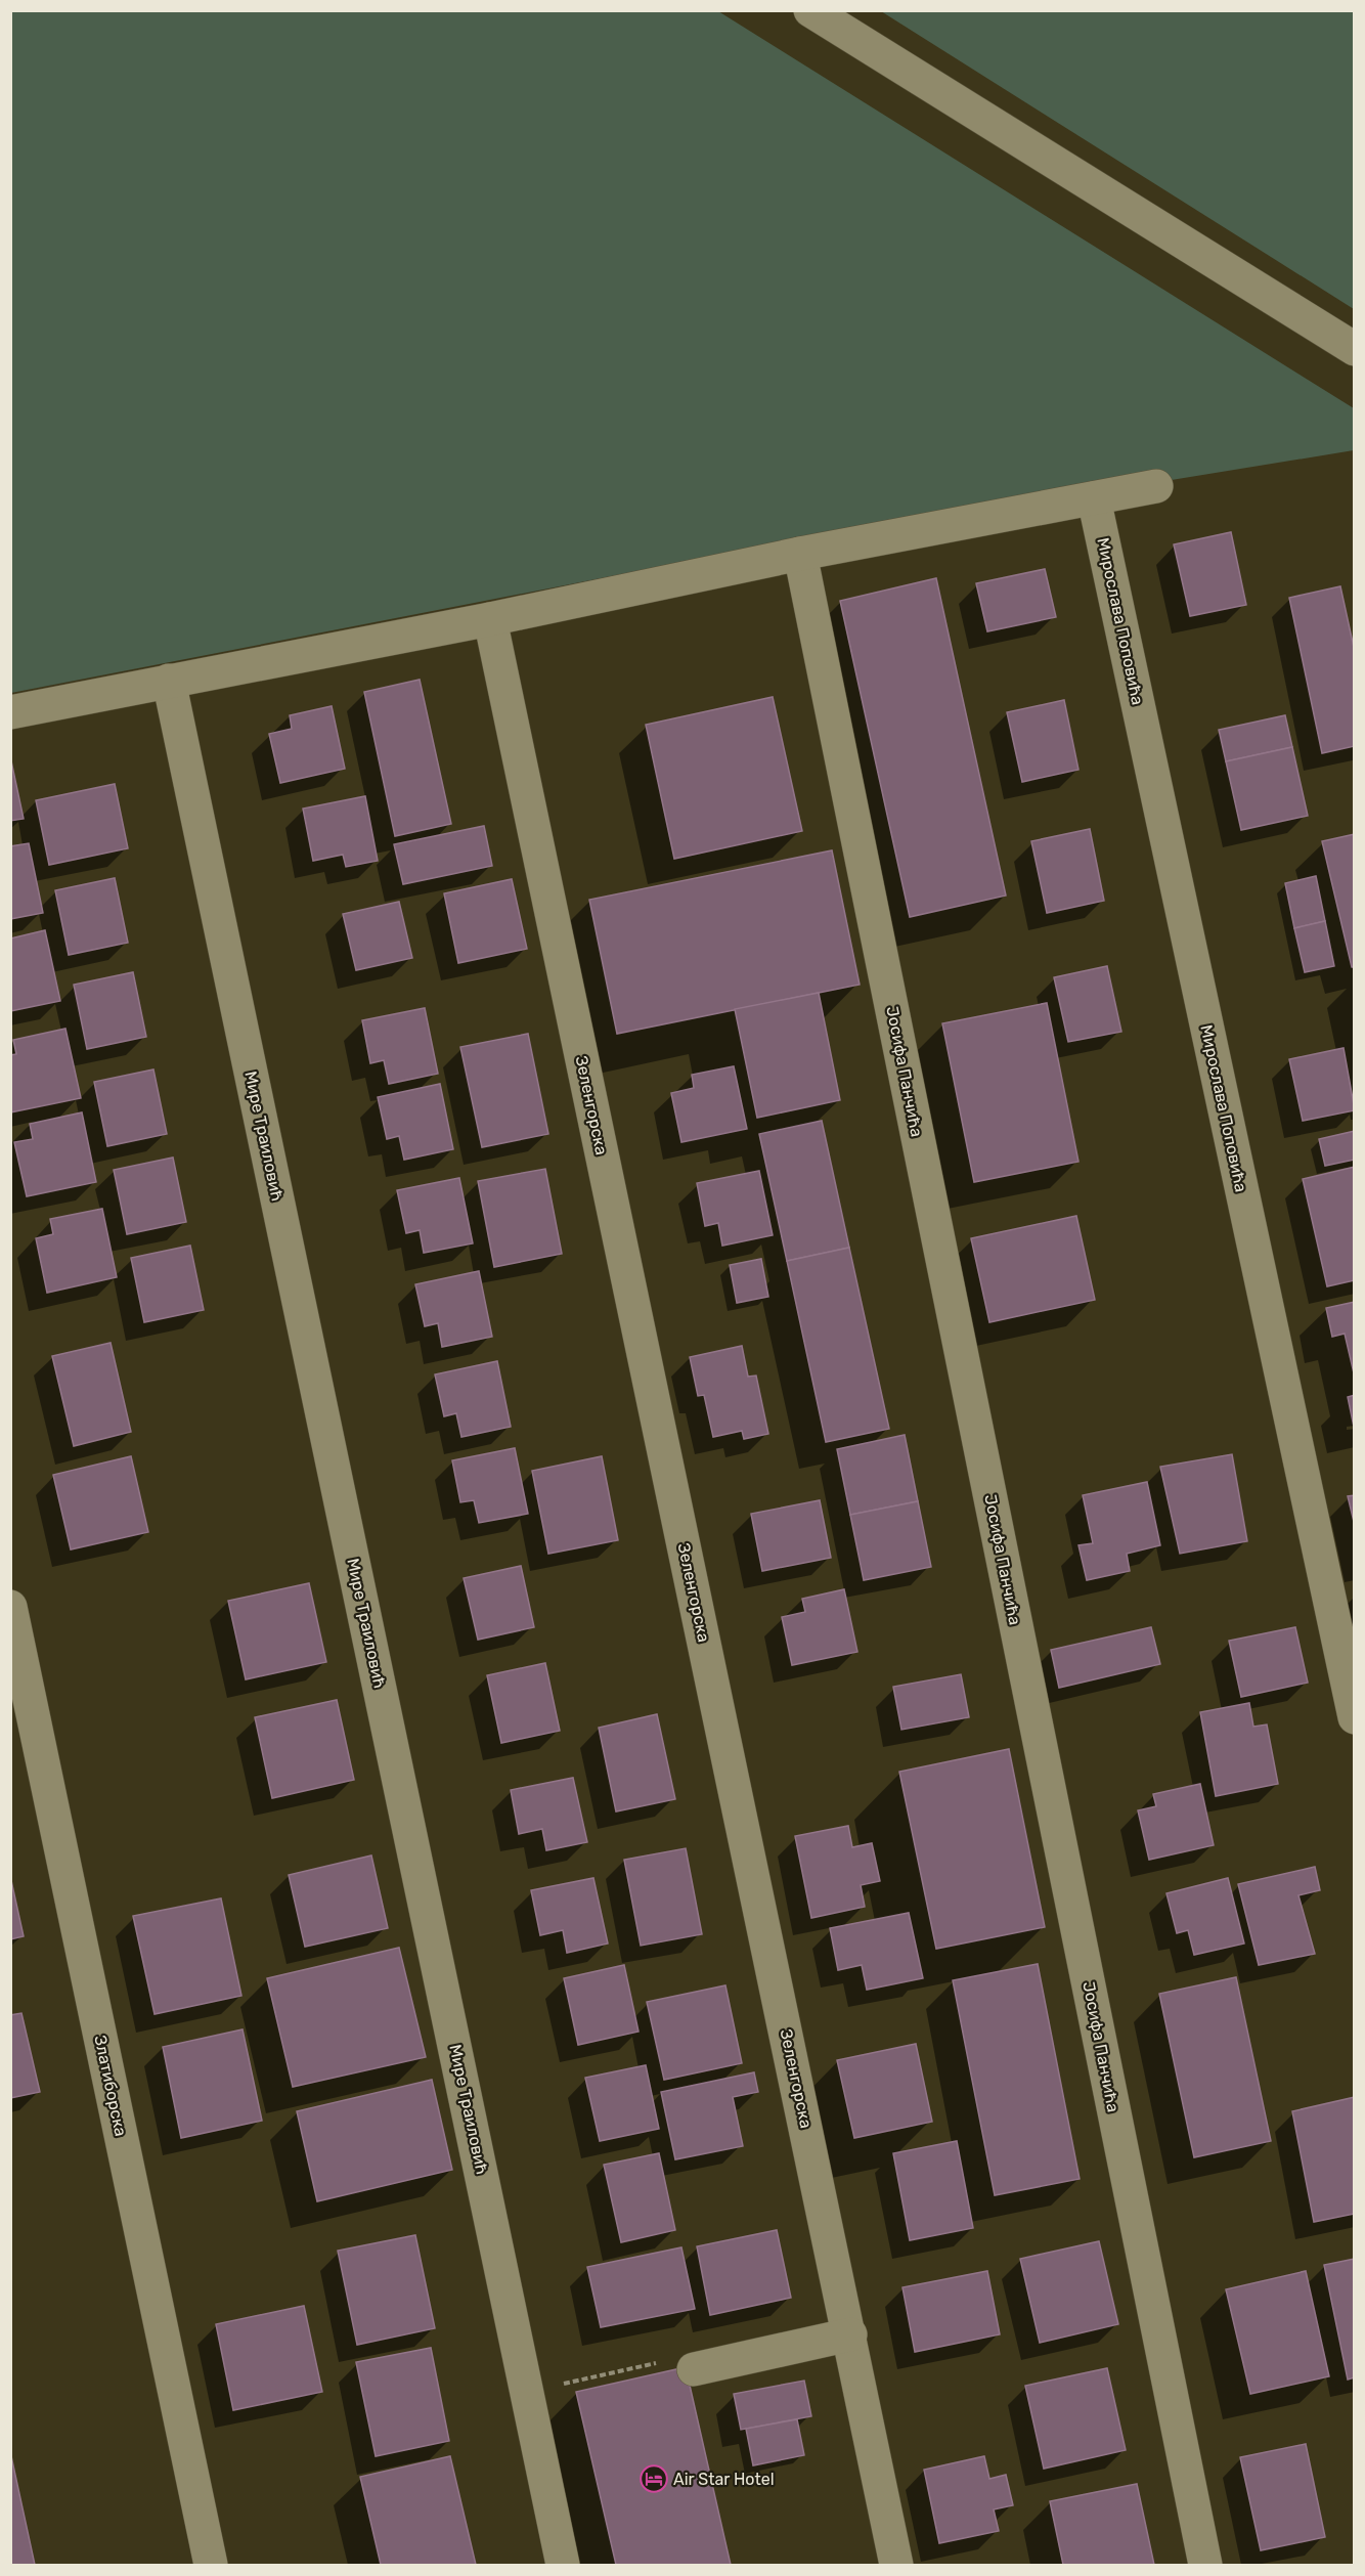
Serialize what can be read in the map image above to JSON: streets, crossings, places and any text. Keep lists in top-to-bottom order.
{
  "streets": {
    "street": [
      "Мирослава Поповића",
      "Јосифа Панчића",
      "Зеленгорска",
      "Мире Траиловић",
      "Златиборска"
    ]
  },
  "places": {
    "hotel": ["Air Star Hotel"]
  }
}
